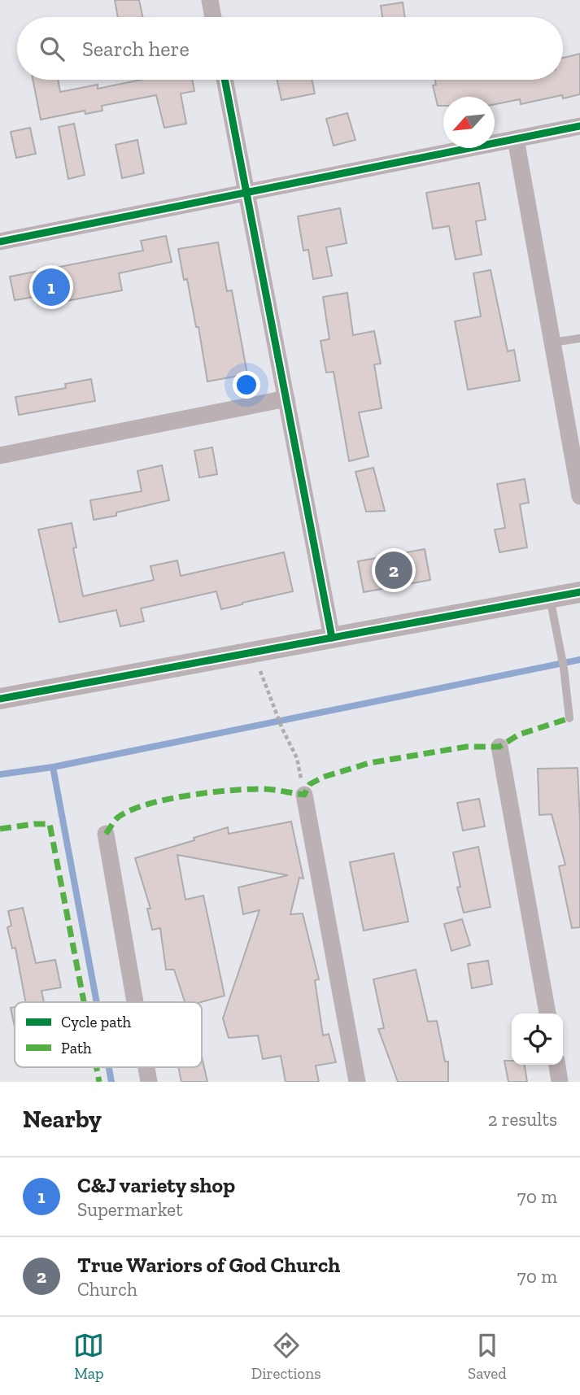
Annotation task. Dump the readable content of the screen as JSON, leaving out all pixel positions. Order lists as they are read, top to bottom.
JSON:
{
  "legend": ["Cycle path", "Path"],
  "north": "bottom left",
  "page": {
    "search": "Search here",
    "pins": ["1", "2"],
    "heading": ["Nearby", "2 results"],
    "list": [
      {
        "mark": "1",
        "name": "C&J variety shop",
        "note": "Supermarket",
        "value": "70 m"
      },
      {
        "mark": "2",
        "name": "True Wariors of God Church",
        "note": "Church",
        "value": "70 m"
      }
    ],
    "nav": ["Map", "Directions", "Saved"]
  }
}
